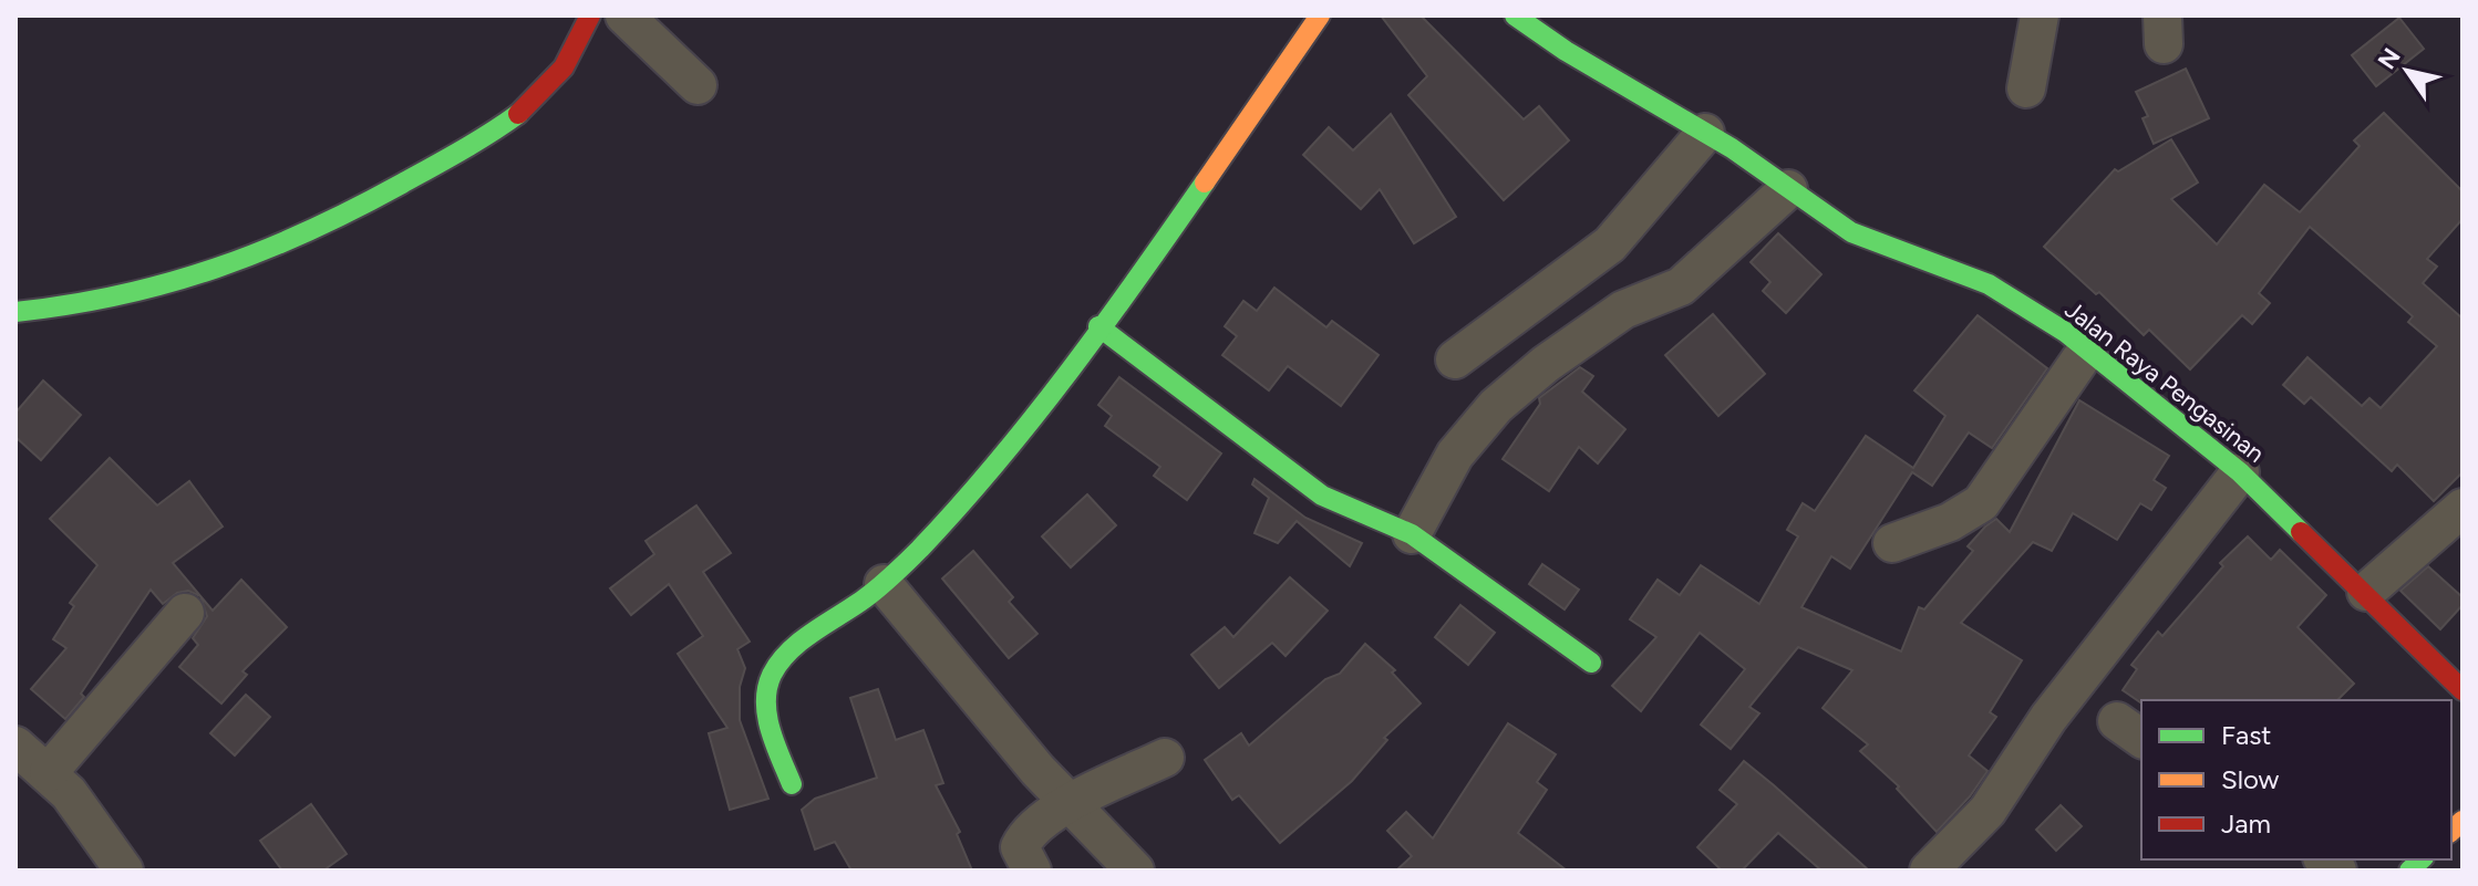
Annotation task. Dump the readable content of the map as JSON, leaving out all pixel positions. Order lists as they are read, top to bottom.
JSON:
{
  "streets": {
    "street": ["Jalan Raya Pengasinan"]
  },
  "legend": ["Fast", "Slow", "Jam"],
  "north": "top left"
}
